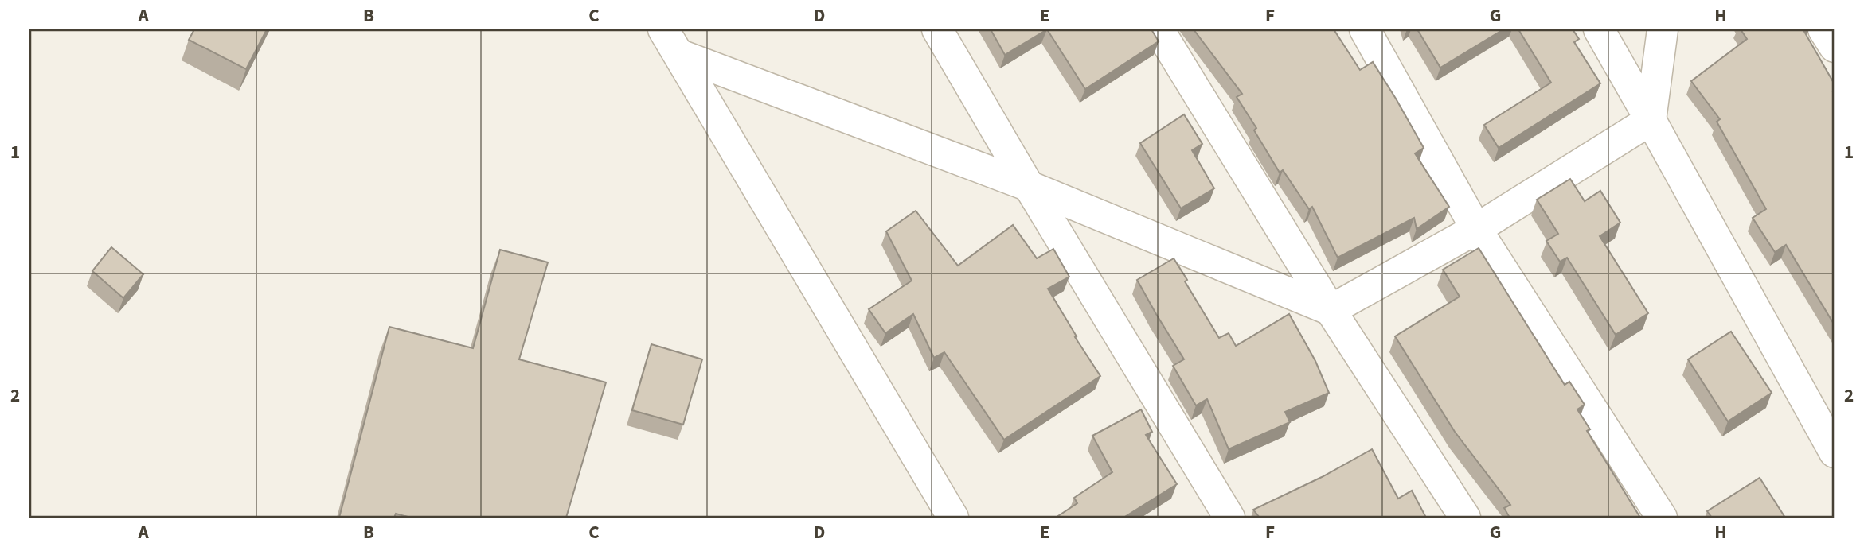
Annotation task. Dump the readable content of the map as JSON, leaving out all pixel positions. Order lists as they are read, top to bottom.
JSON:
{
  "grid": {
    "columns": [
      "A",
      "B",
      "C",
      "D",
      "E",
      "F",
      "G",
      "H"
    ],
    "rows": ["1", "2"]
  }
}
